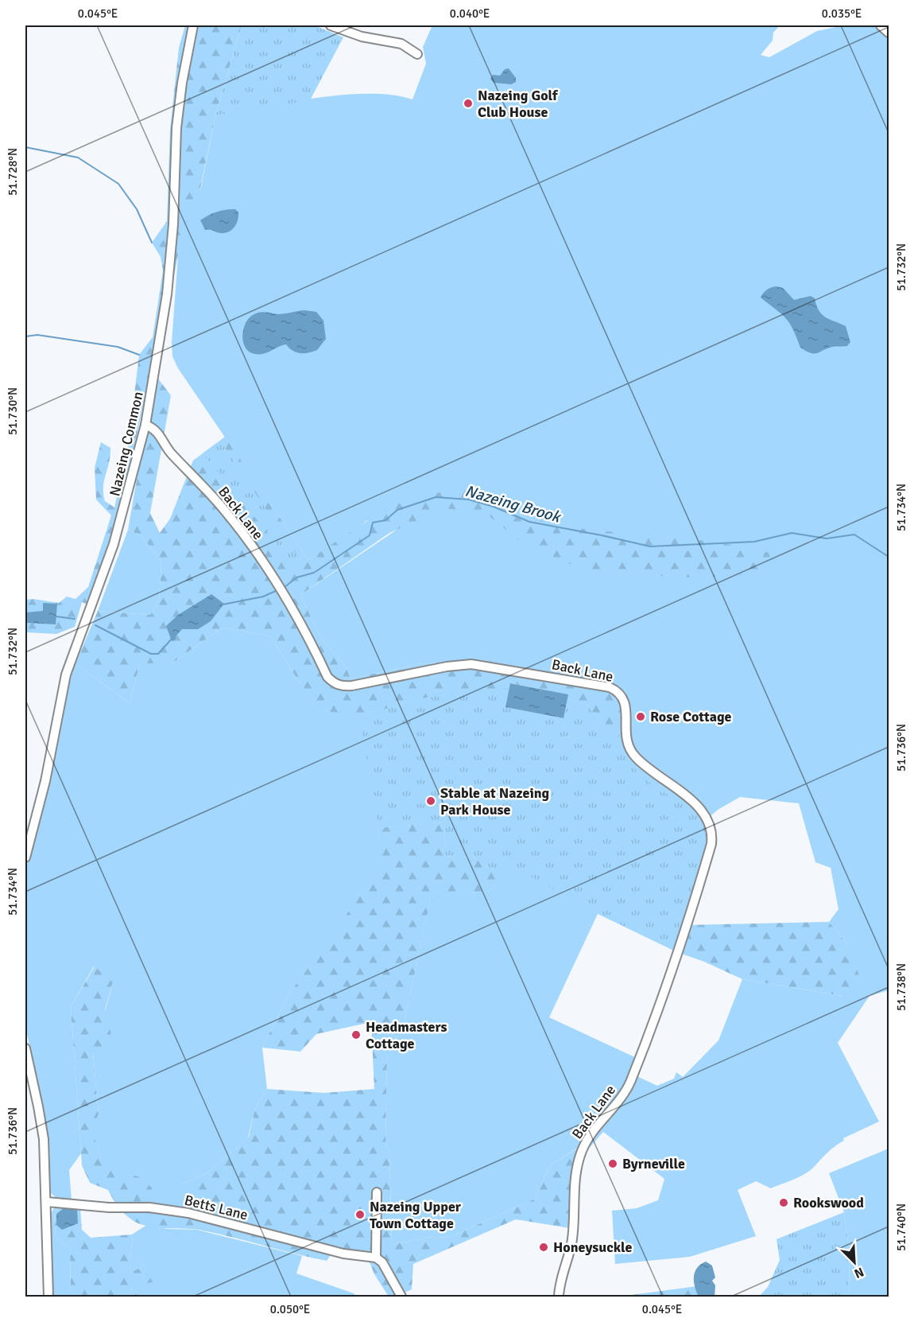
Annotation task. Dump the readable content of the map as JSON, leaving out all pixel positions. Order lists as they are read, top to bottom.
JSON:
{
  "streets": {
    "street": ["Nazeing Common", "Back Lane", "Betts Lane"]
  },
  "crossings": [
    ["Nazeing Common", "Back Lane"]
  ],
  "water": ["Nazeing Brook"],
  "places": [
    "Nazeing Golf Club House",
    "Rose Cottage",
    "Stable at Nazeing Park House",
    "Headmasters Cottage",
    "Byrneville",
    "Rookswood",
    "Nazeing Upper Town Cottage",
    "Honeysuckle"
  ],
  "north": "bottom right",
  "coordinates": [
    "0.045°E",
    "0.040°E",
    "0.035°E",
    "51.728°N",
    "51.732°N",
    "51.730°N",
    "51.734°N",
    "51.736°N",
    "51.738°N",
    "51.740°N",
    "0.050°E"
  ]
}
